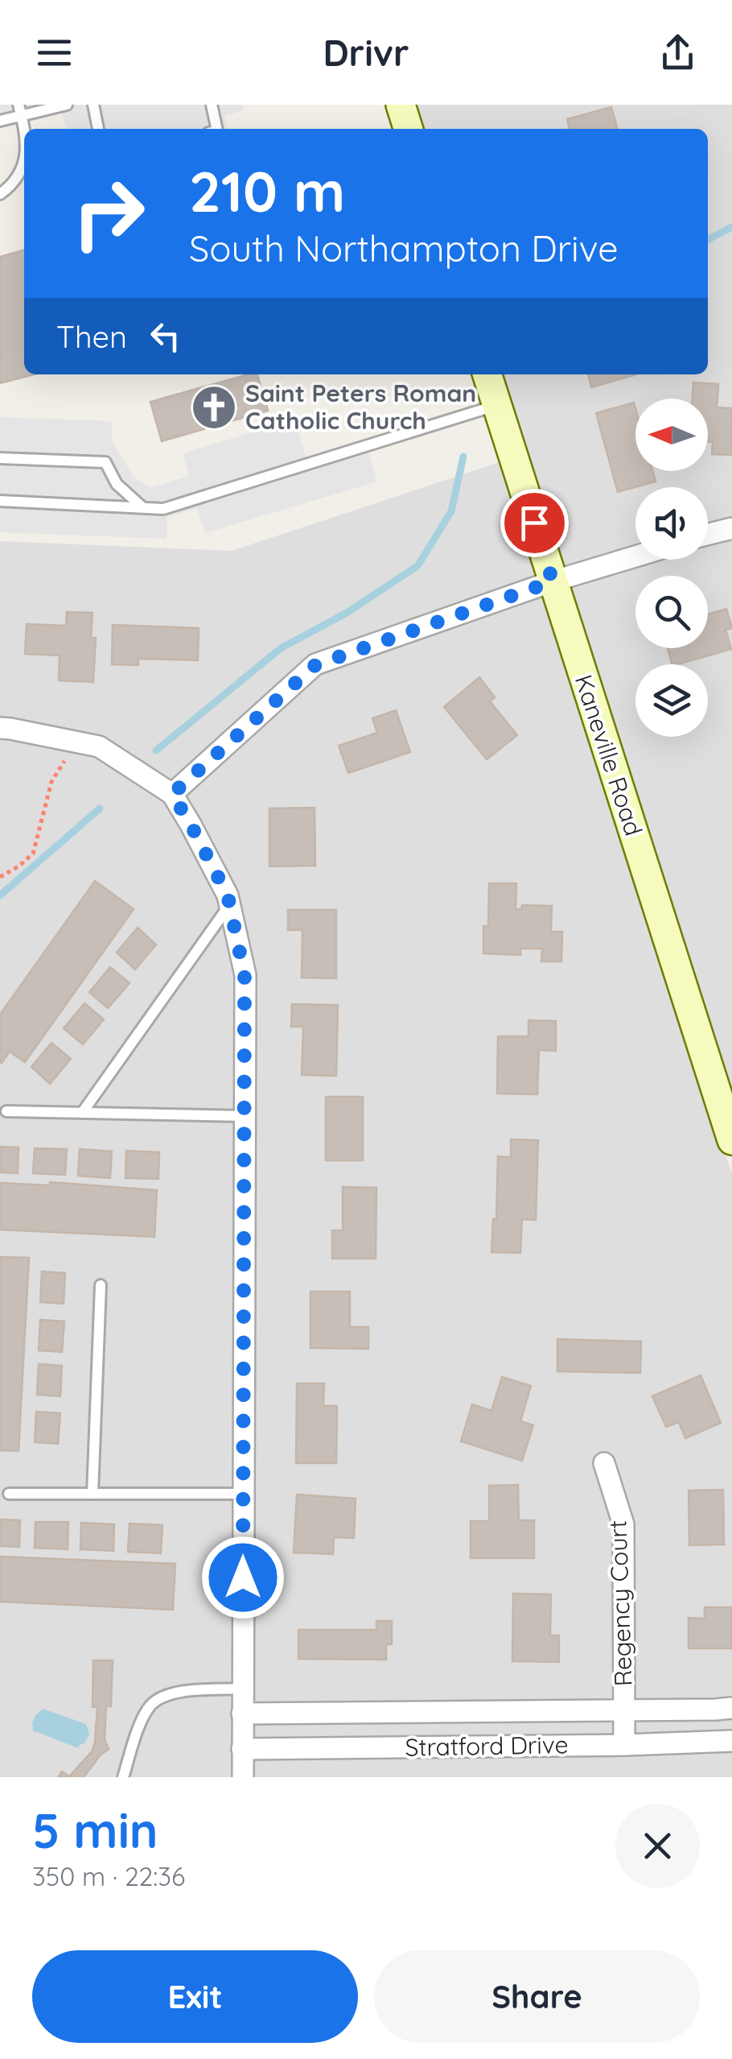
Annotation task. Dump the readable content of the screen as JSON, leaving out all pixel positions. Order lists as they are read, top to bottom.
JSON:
{
  "streets": {
    "main road": ["Kaneville Road"],
    "street": ["Regency Court", "Stratford Drive"]
  },
  "crossings": [
    ["Regency Court", "Stratford Drive"]
  ],
  "places": {
    "church": ["Saint Peters Roman Catholic Church"]
  },
  "north": "left",
  "page": {
    "header": "Drivr",
    "turn": ["210 m", "South Northampton Drive"],
    "then": "Then",
    "heading": ["5 min", "350 m · 22:36"],
    "buttons": ["Exit", "Share"]
  }
}
